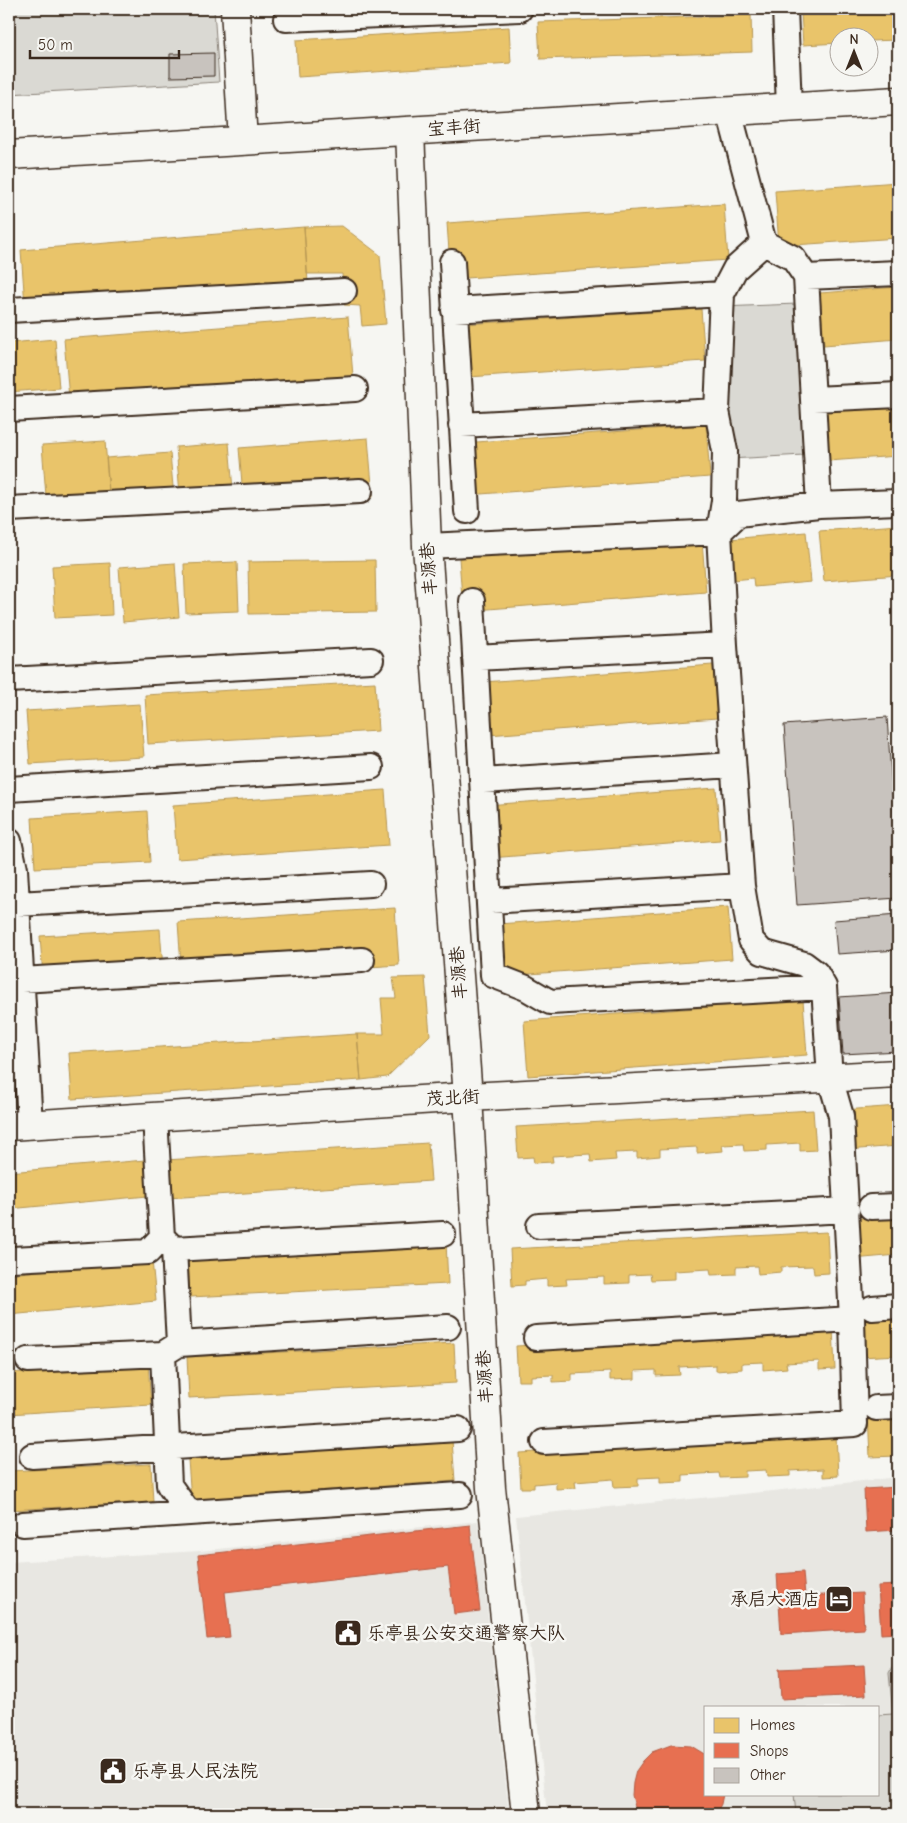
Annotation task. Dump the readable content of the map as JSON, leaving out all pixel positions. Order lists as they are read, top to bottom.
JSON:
{
  "streets": {
    "street": ["宝丰街", "丰源巷", "茂北街"]
  },
  "crossings": [
    ["宝丰街", "丰源巷"],
    ["丰源巷", "茂北街"]
  ],
  "places": {
    "hotel": ["承启大酒店"],
    "public building": ["乐亭县公安交通警察大队", "乐亭县人民法院"]
  },
  "legend": ["Homes", "Shops", "Other"],
  "scale_bar": "50 m",
  "north": "top"
}
